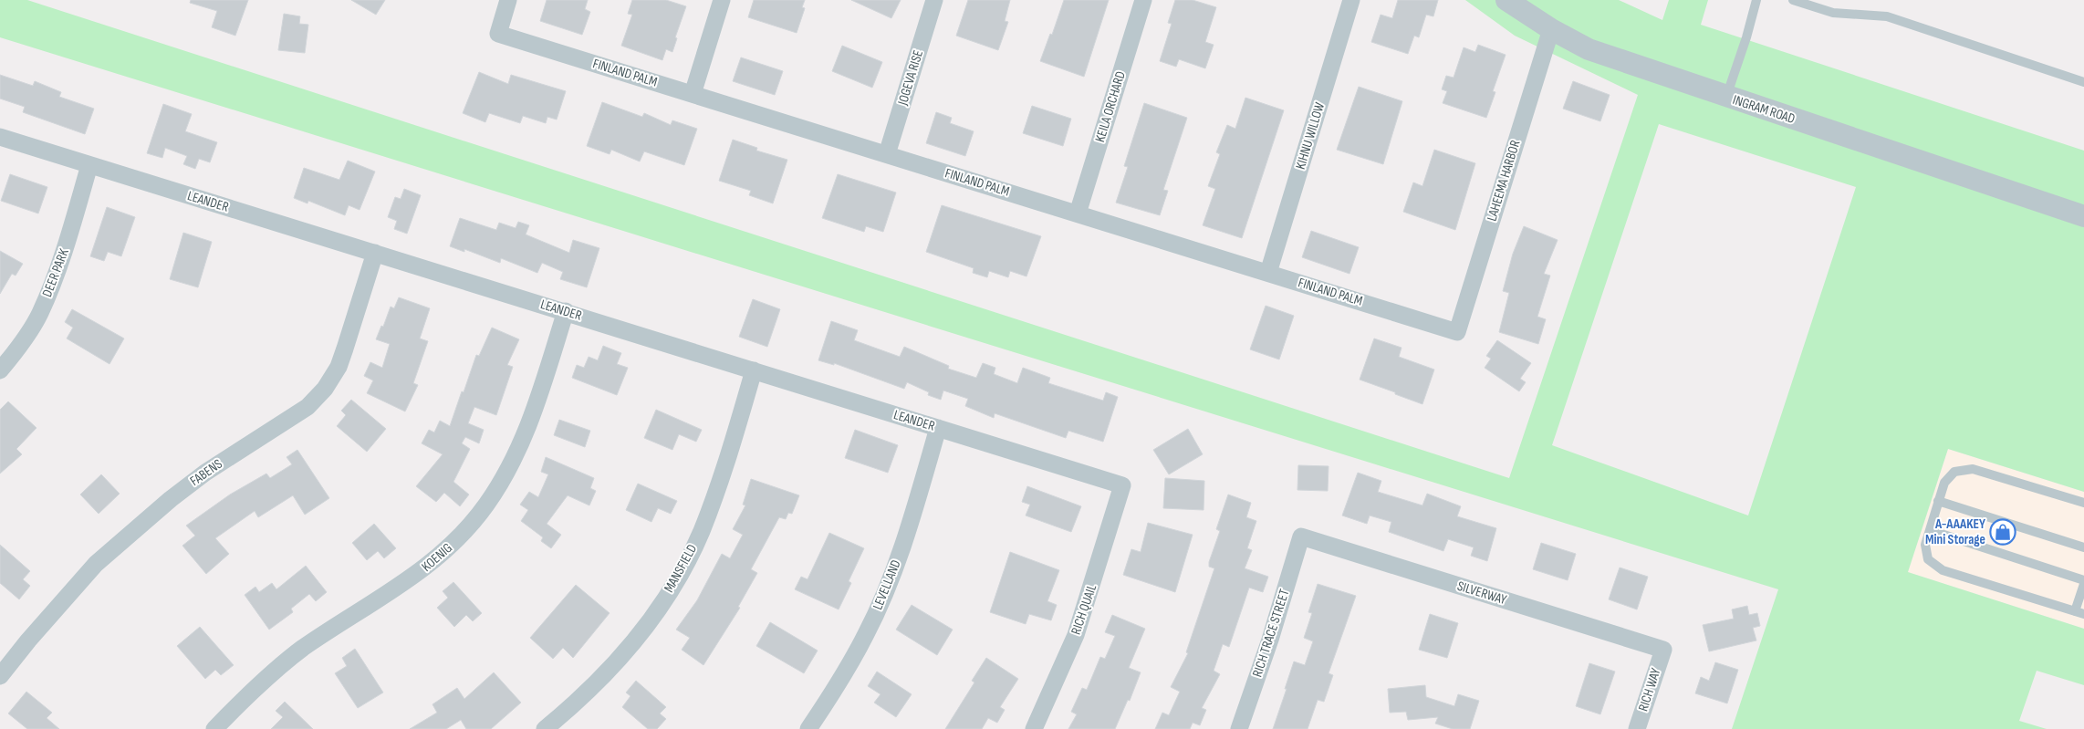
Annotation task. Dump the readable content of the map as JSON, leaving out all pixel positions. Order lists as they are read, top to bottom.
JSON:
{
  "streets": {
    "street": [
      "FINLAND PALM",
      "JOGEVA RISE",
      "KEILA ORCHARD",
      "INGRAM ROAD",
      "KIHNU WILLOW",
      "LAHEEMA HARBOR",
      "LEANDER",
      "DEER PARK",
      "FABENS",
      "KOENIG",
      "MANSFIELD",
      "LEVELLAND",
      "SILVERWAY",
      "RICH QUAIL",
      "RICH TRACE STREET",
      "RICH WAY"
    ]
  },
  "crossings": [
    ["FINLAND PALM", "JOGEVA RISE"],
    ["FINLAND PALM", "KEILA ORCHARD"],
    ["FINLAND PALM", "KIHNU WILLOW"],
    ["FINLAND PALM", "LAHEEMA HARBOR"],
    ["INGRAM ROAD", "LAHEEMA HARBOR"],
    ["LEANDER", "DEER PARK"],
    ["LEANDER", "FABENS"],
    ["LEANDER", "KOENIG"],
    ["LEANDER", "MANSFIELD"],
    ["LEANDER", "LEVELLAND"],
    ["LEANDER", "RICH QUAIL"],
    ["SILVERWAY", "RICH TRACE STREET"],
    ["SILVERWAY", "RICH WAY"]
  ],
  "places": {
    "shop": ["A-AAAKEY Mini Storage"]
  }
}
